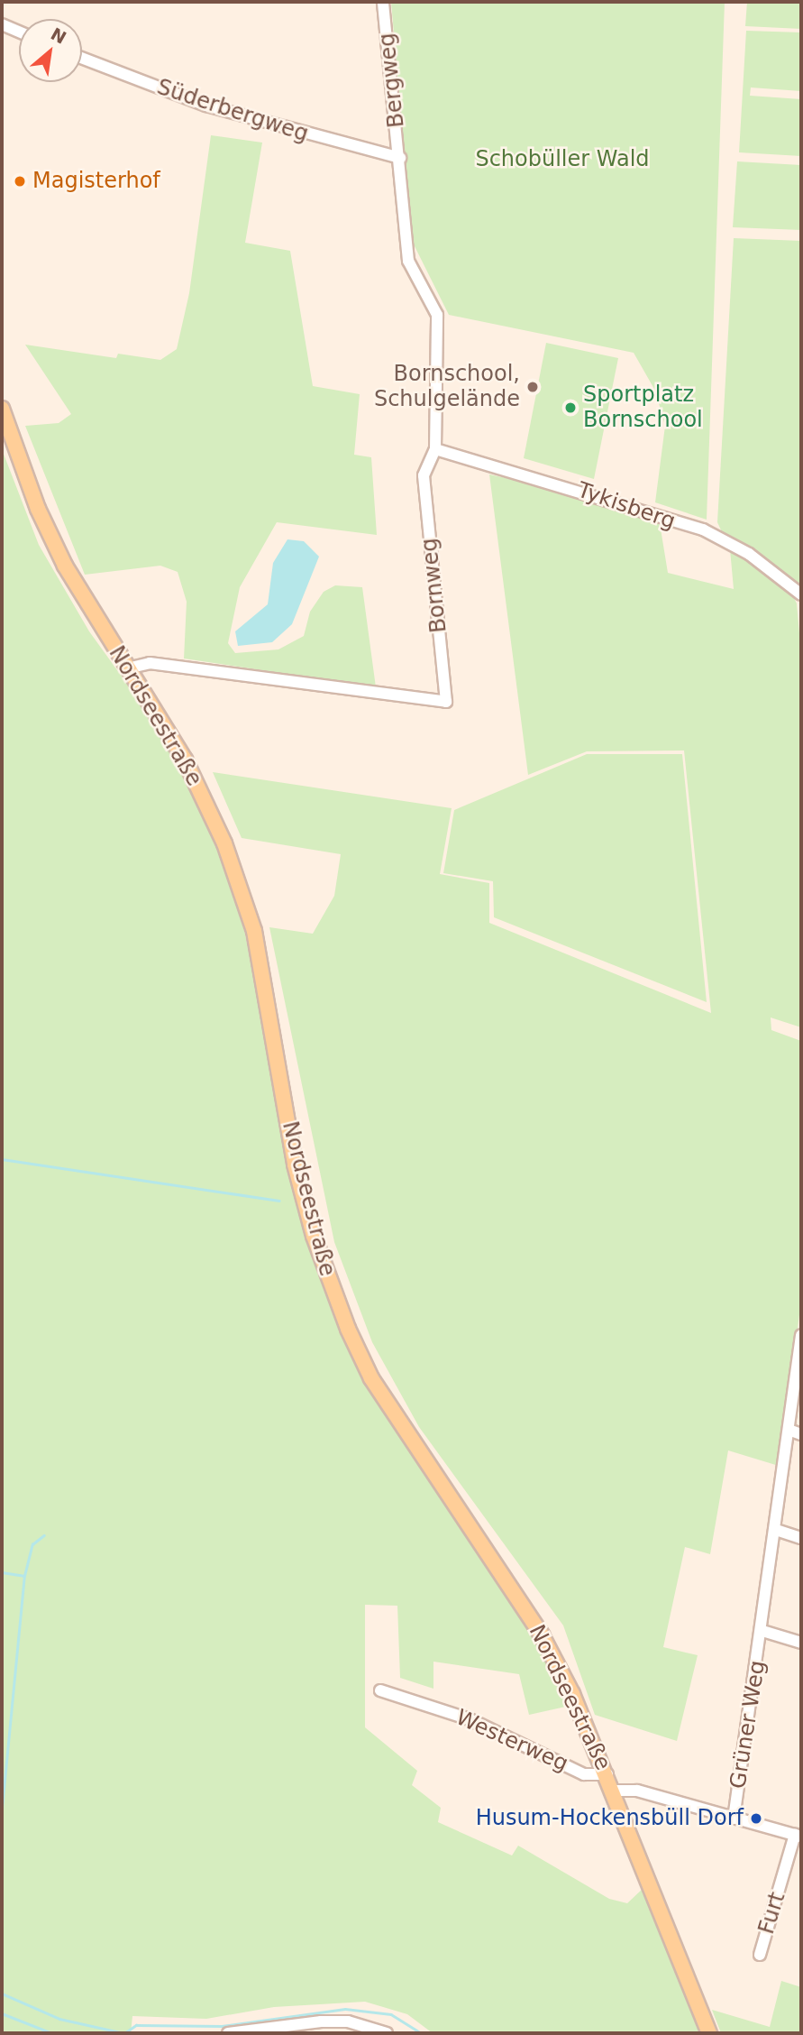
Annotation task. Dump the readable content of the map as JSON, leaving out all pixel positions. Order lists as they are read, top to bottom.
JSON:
{
  "streets": {
    "main road": ["Nordseestraße"],
    "street": [
      "Bergweg",
      "Süderbergweg",
      "Tykisberg",
      "Bornweg",
      "Grüner Weg",
      "Westerweg",
      "Furt"
    ]
  },
  "crossings": [
    ["Bergweg", "Süderbergweg"],
    ["Bergweg", "Bornweg"],
    ["Süderbergweg", "Bornweg"],
    ["Tykisberg", "Bornweg"],
    ["Bornweg", "Nordseestraße"],
    ["Nordseestraße", "Westerweg"]
  ],
  "parks": ["Schobüller Wald"],
  "places": [
    "Magisterhof",
    "Bornschool, Schulgelände",
    "Sportplatz Bornschool",
    "Husum-Hockensbüll Dorf"
  ],
  "north": "top right"
}
